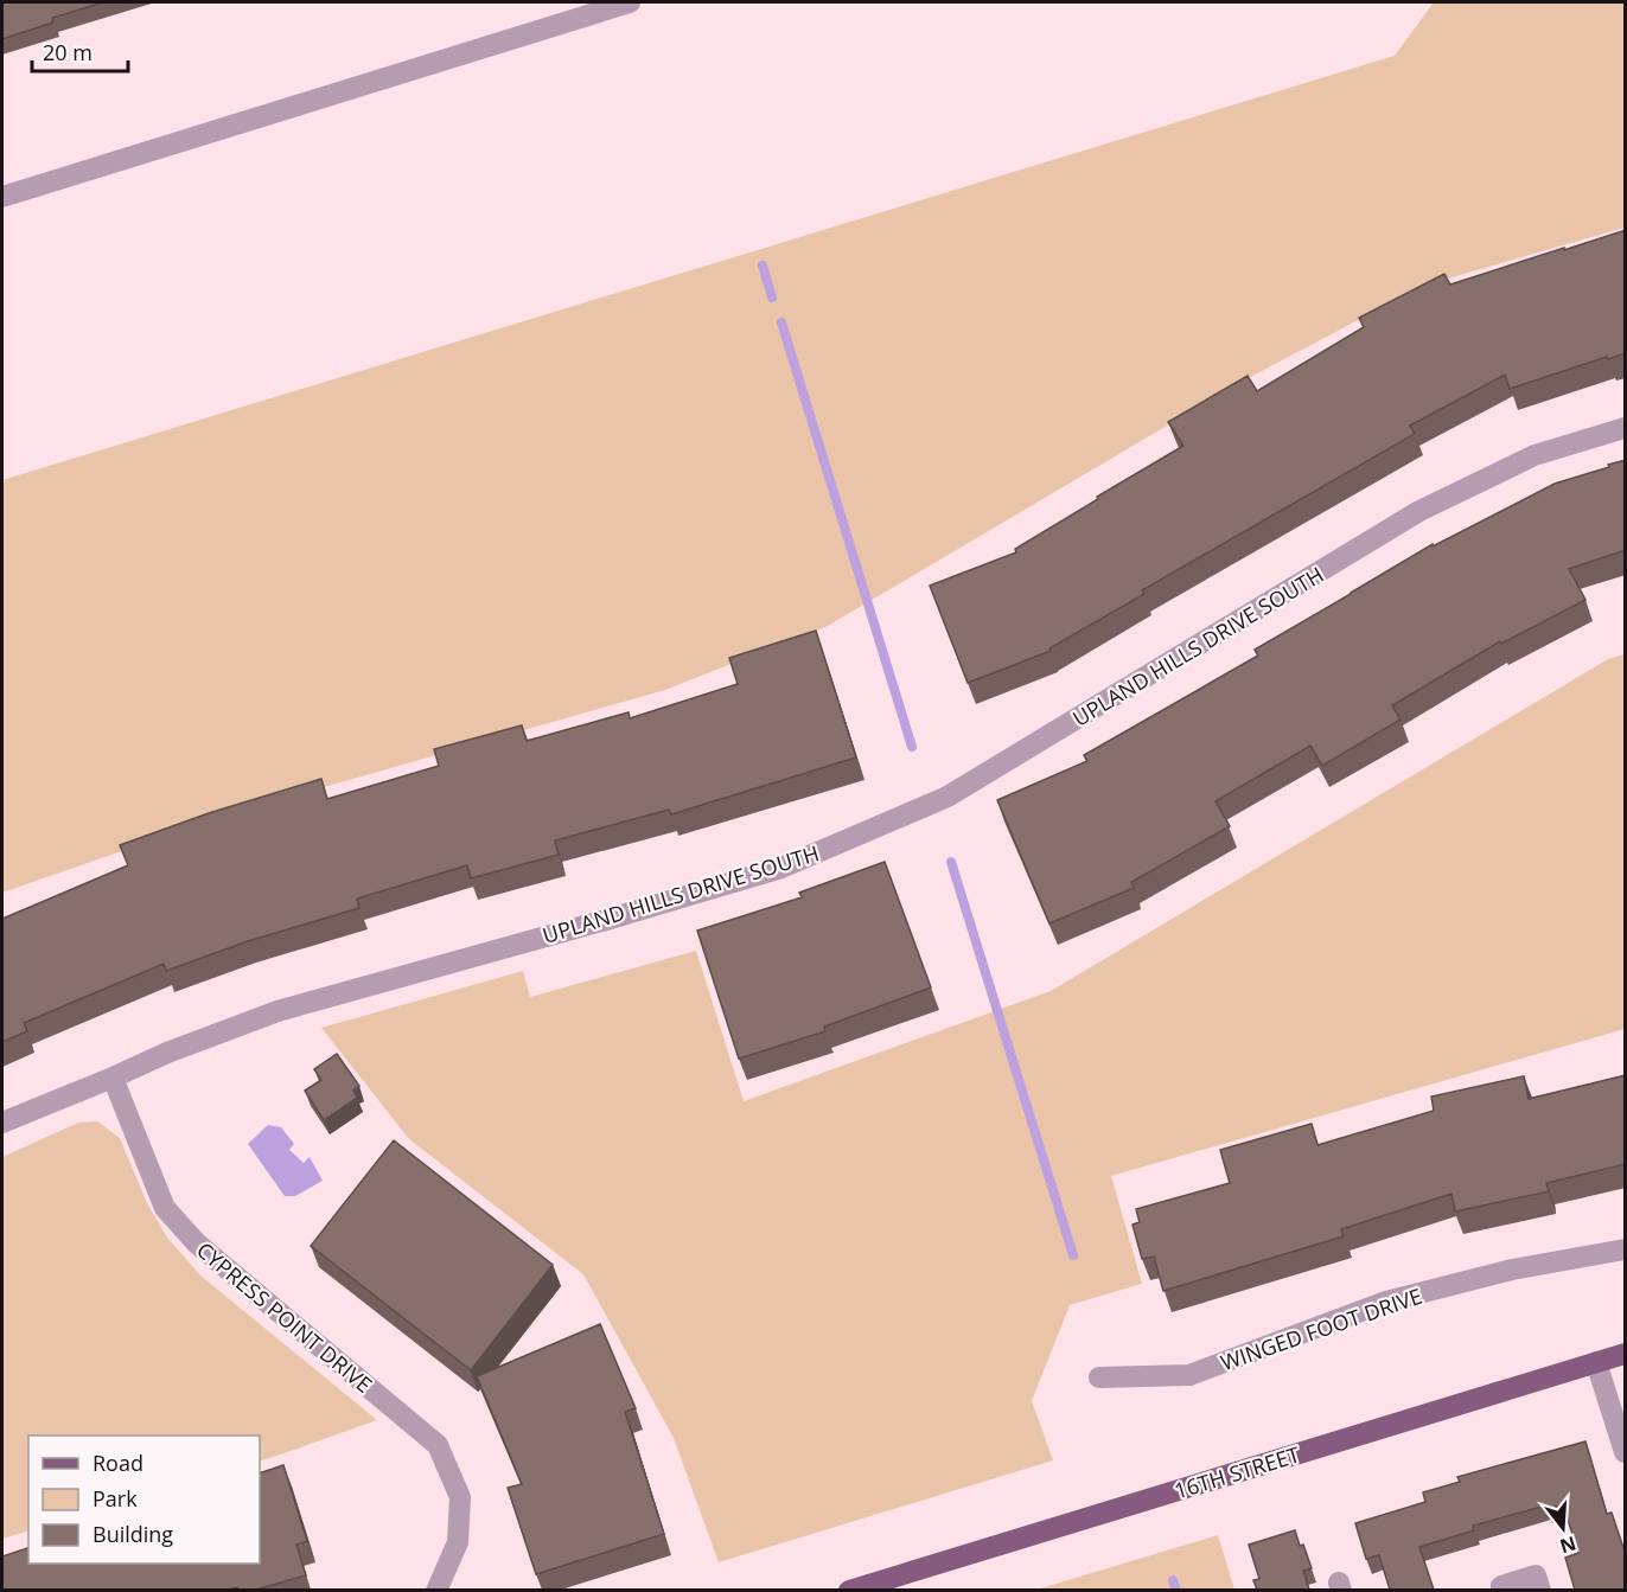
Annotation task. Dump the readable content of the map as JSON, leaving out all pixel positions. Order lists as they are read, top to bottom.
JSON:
{
  "streets": {
    "main road": ["16TH STREET"],
    "street": ["UPLAND HILLS DRIVE SOUTH", "CYPRESS POINT DRIVE", "WINGED FOOT DRIVE"]
  },
  "crossings": [
    ["UPLAND HILLS DRIVE SOUTH", "CYPRESS POINT DRIVE"]
  ],
  "legend": ["Road", "Park", "Building"],
  "scale_bar": "20 m",
  "north": "bottom"
}
